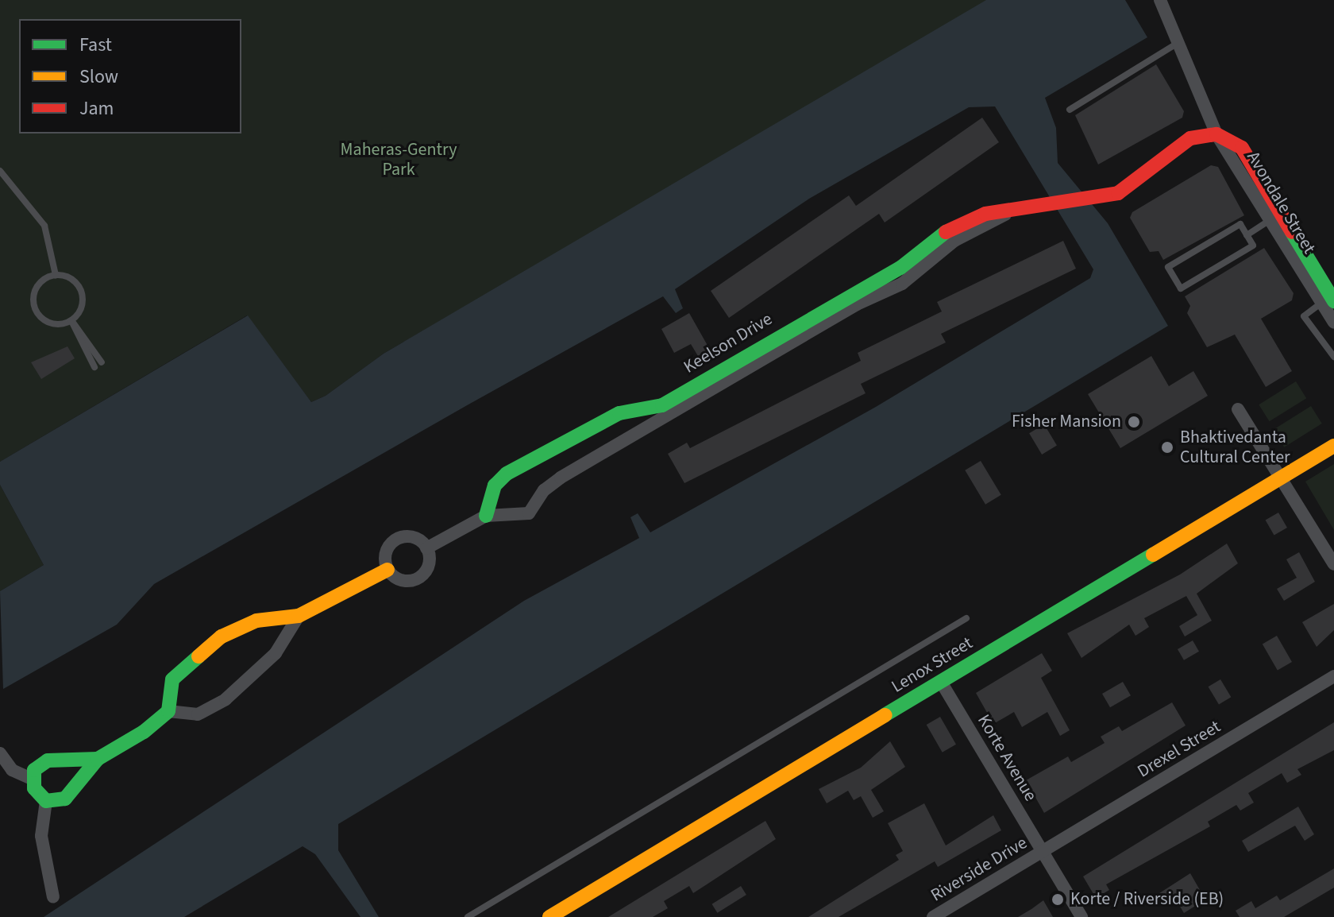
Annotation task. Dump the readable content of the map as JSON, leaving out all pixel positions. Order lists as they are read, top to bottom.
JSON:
{
  "streets": {
    "street": [
      "Avondale Street",
      "Keelson Drive",
      "Lenox Street",
      "Drexel Street",
      "Korte Avenue",
      "Riverside Drive"
    ]
  },
  "crossings": [
    ["Avondale Street", "Keelson Drive"],
    ["Lenox Street", "Korte Avenue"],
    ["Drexel Street", "Korte Avenue"],
    ["Drexel Street", "Riverside Drive"],
    ["Korte Avenue", "Riverside Drive"]
  ],
  "parks": ["Maheras-Gentry Park"],
  "places": ["Fisher Mansion", "Bhaktivedanta Cultural Center", "Korte / Riverside (EB)"],
  "legend": ["Fast", "Slow", "Jam"]
}
